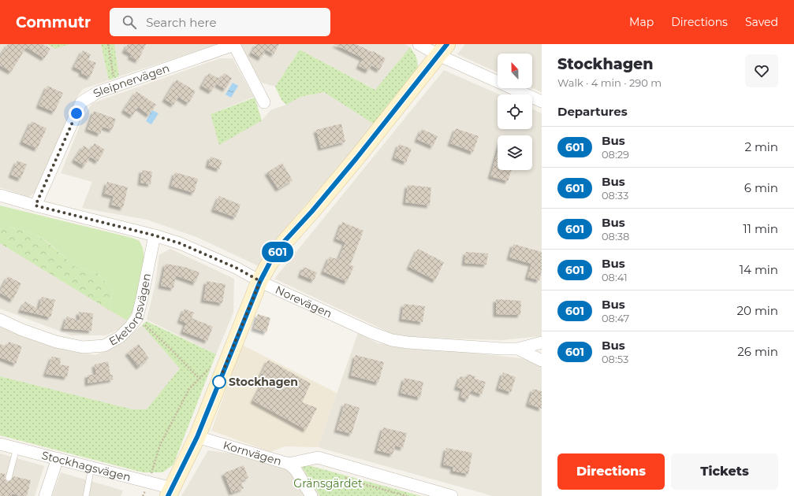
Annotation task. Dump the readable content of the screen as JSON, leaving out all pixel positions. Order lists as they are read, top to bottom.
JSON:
{
  "streets": {
    "street": [
      "Sleipnervägen",
      "Norevägen",
      "Eketorpsvägen",
      "Kornvägen",
      "Stockhagsvägen"
    ]
  },
  "crossings": [
    ["Sleipnervägen", "Norevägen"],
    ["Norevägen", "Eketorpsvägen"]
  ],
  "parks": ["Gränsgärdet"],
  "places": ["Stockhagen"],
  "lines": ["bus line 601"],
  "north": "top",
  "page": {
    "header": "Commutr",
    "search": "Search here",
    "nav": ["Map", "Directions", "Saved"],
    "on_map": "601",
    "heading": [
      ["Stockhagen", "Walk · 4 min · 290 m"],
      "Departures"
    ],
    "list": [
      {
        "mark": "601",
        "name": "Bus",
        "note": "08:29",
        "value": "2 min"
      },
      {
        "mark": "601",
        "name": "Bus",
        "note": "08:33",
        "value": "6 min"
      },
      {
        "mark": "601",
        "name": "Bus",
        "note": "08:38",
        "value": "11 min"
      },
      {
        "mark": "601",
        "name": "Bus",
        "note": "08:41",
        "value": "14 min"
      },
      {
        "mark": "601",
        "name": "Bus",
        "note": "08:47",
        "value": "20 min"
      },
      {
        "mark": "601",
        "name": "Bus",
        "note": "08:53",
        "value": "26 min"
      }
    ],
    "buttons": ["Directions", "Tickets"]
  }
}
